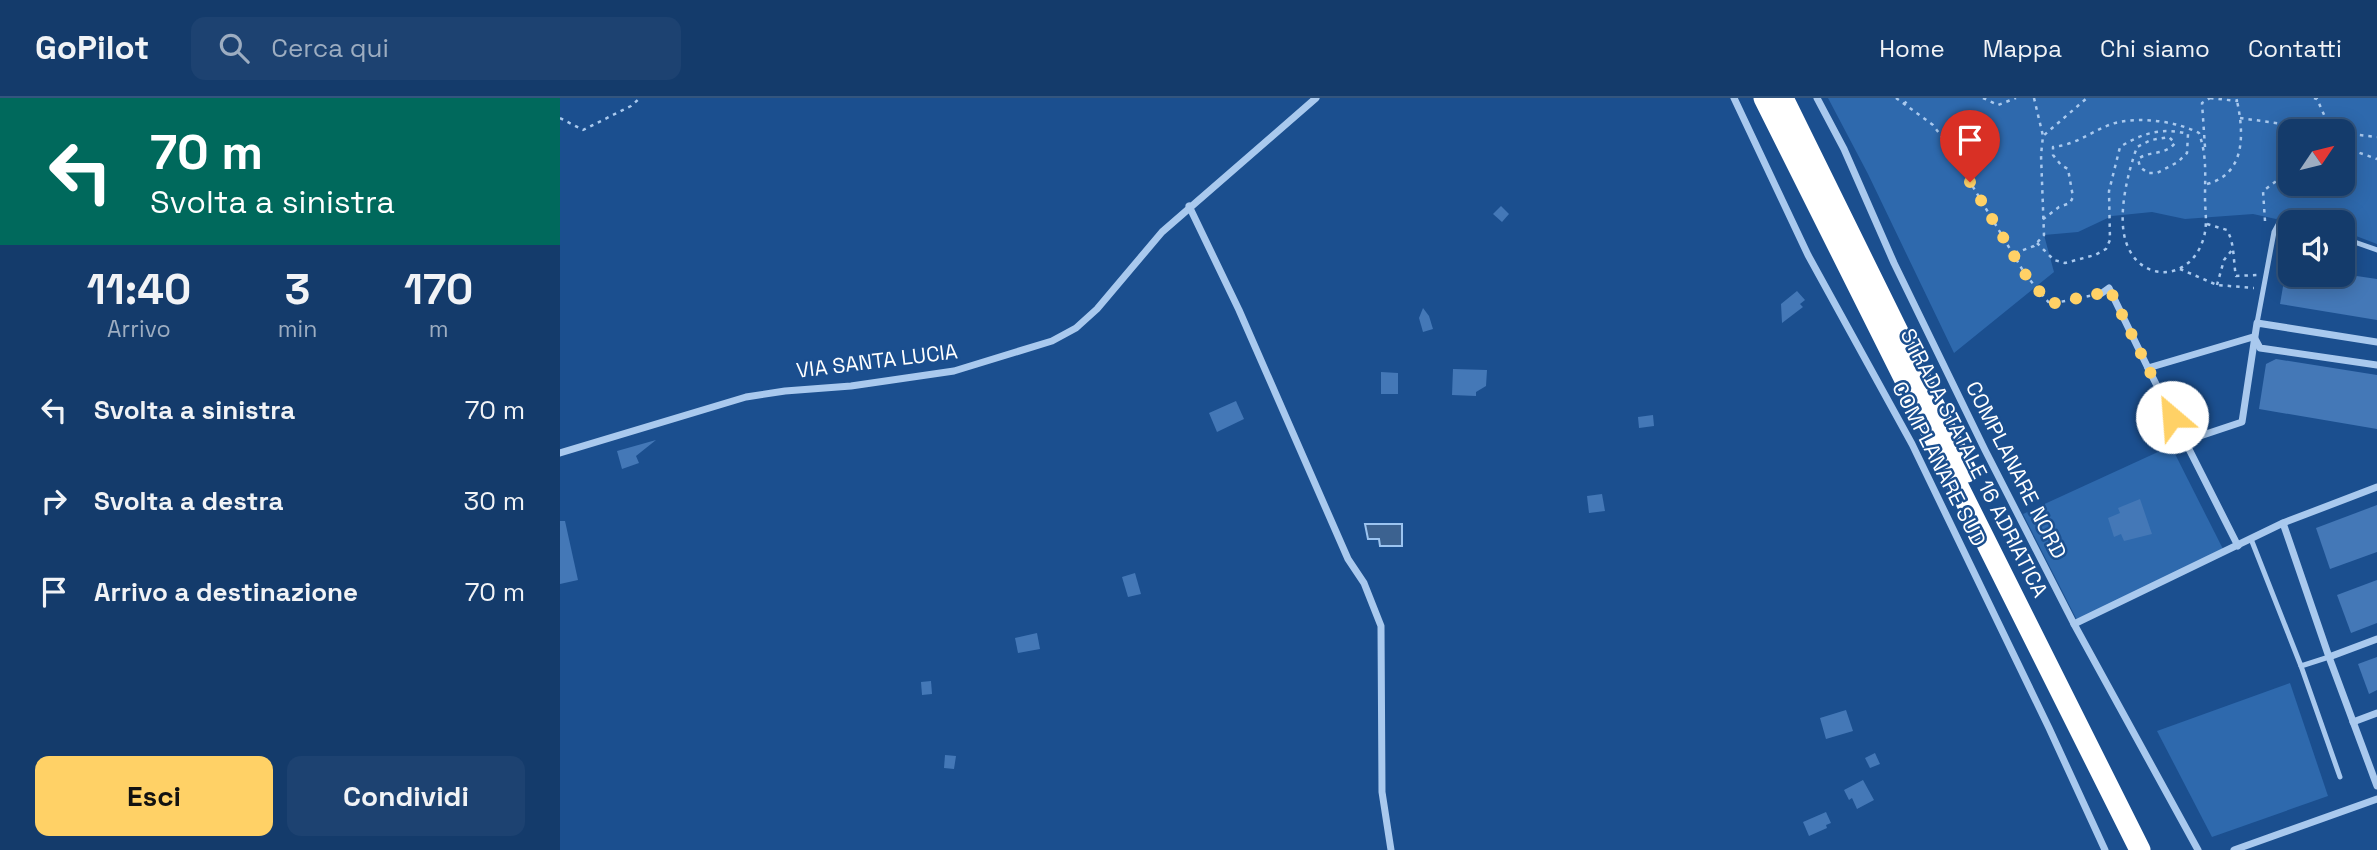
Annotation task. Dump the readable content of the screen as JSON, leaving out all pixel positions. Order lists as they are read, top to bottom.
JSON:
{
  "streets": {
    "highway": ["STRADA STATALE 16 ADRIATICA"],
    "street": ["VIA SANTA LUCIA", "COMPLANARE SUD", "COMPLANARE NORD"]
  },
  "north": "top right",
  "page": {
    "header": "GoPilot",
    "search": "Cerca qui",
    "nav": [
      "Home",
      "Mappa",
      "Chi siamo",
      "Contatti"
    ],
    "turn": ["70 m", "Svolta a sinistra"],
    "eta": [
      "11:40",
      "Arrivo",
      "3",
      "min",
      "170",
      "m"
    ],
    "list": [
      {
        "name": "Svolta a sinistra",
        "value": "70 m"
      },
      {
        "name": "Svolta a destra",
        "value": "30 m"
      },
      {
        "name": "Arrivo a destinazione",
        "value": "70 m"
      }
    ],
    "buttons": ["Esci", "Condividi"]
  }
}
